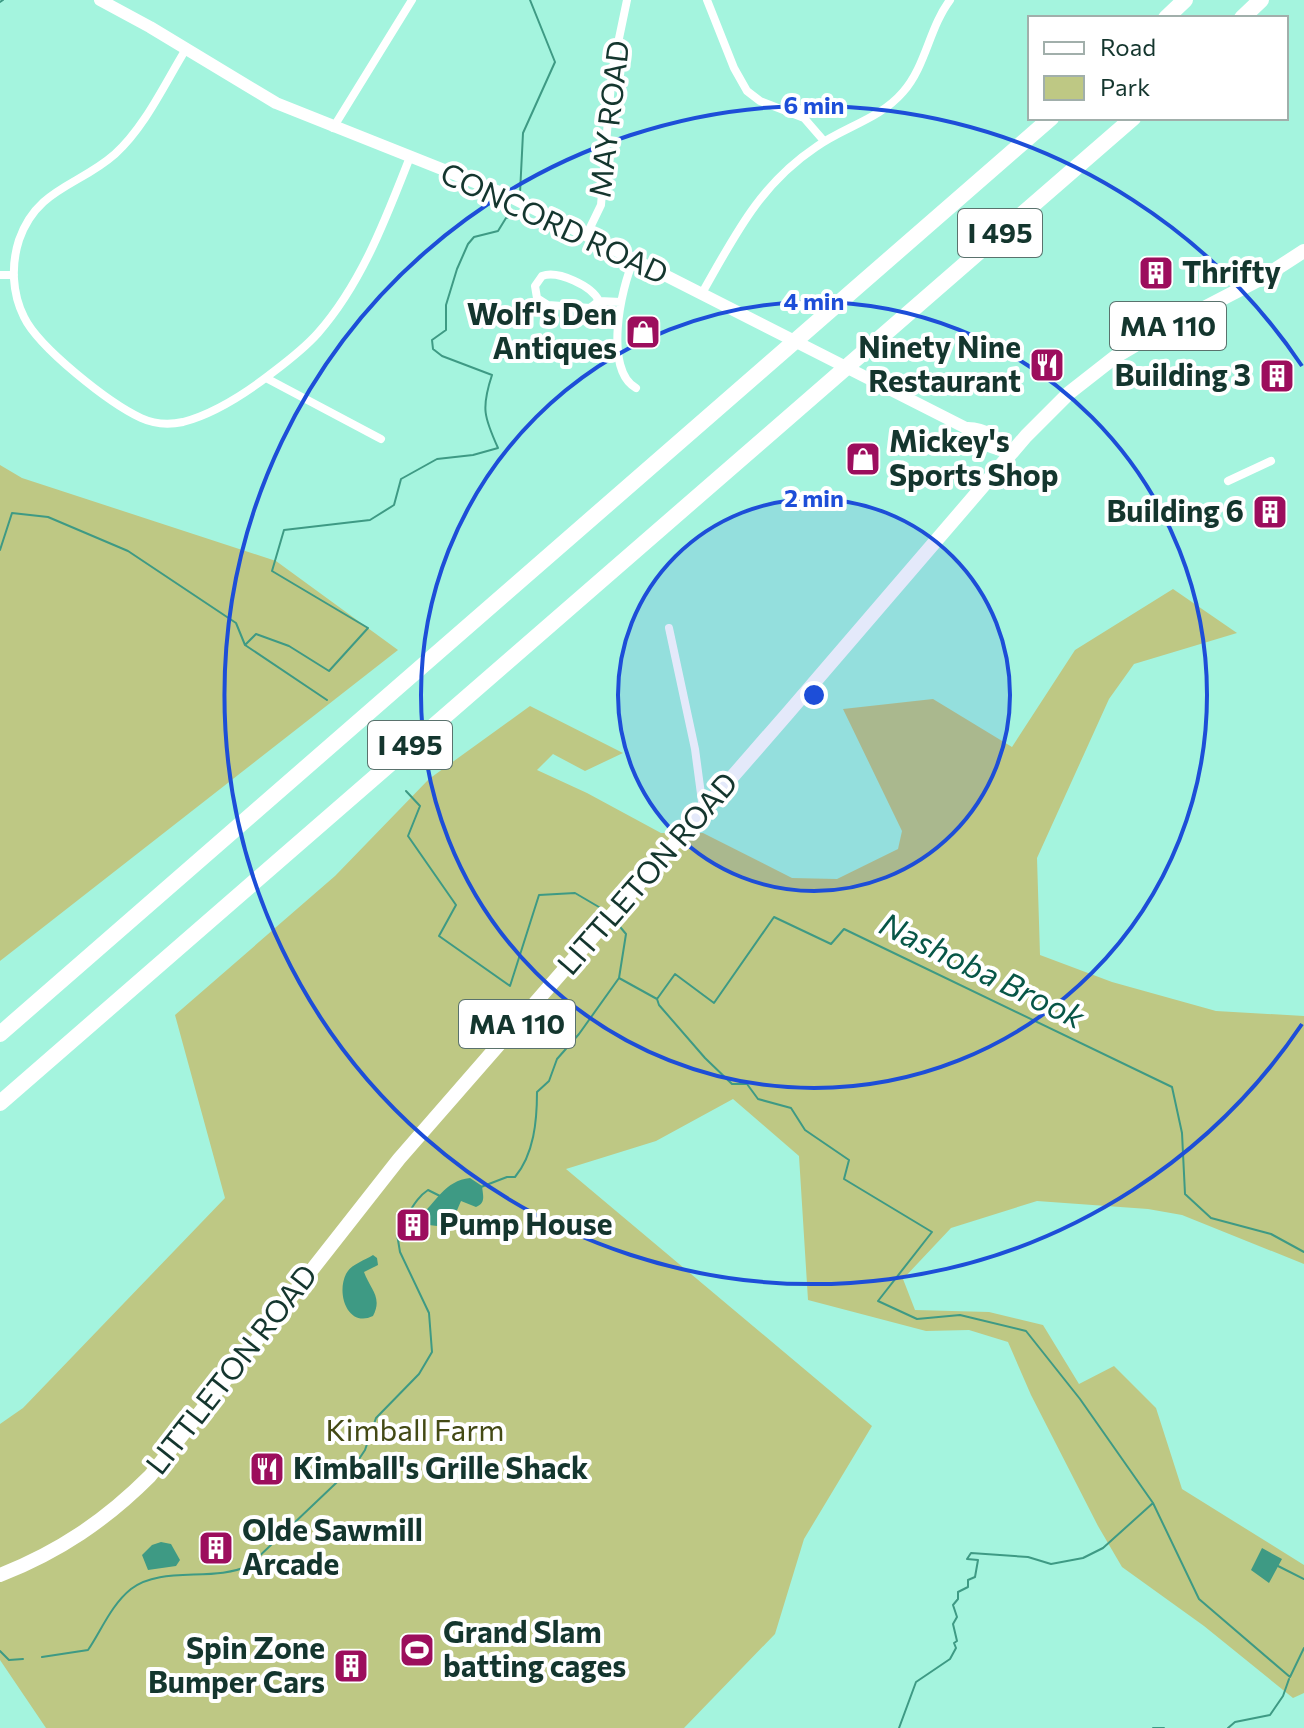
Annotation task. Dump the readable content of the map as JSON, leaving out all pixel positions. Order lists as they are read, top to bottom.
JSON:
{
  "streets": {
    "highway": ["I 495"],
    "main road": ["CONCORD ROAD", "MA 110", "LITTLETON ROAD"],
    "street": ["MAY ROAD"]
  },
  "crossings": [
    ["MAY ROAD", "CONCORD ROAD"],
    ["CONCORD ROAD", "LITTLETON ROAD"]
  ],
  "water": ["Nashoba Brook"],
  "parks": ["Kimball Farm"],
  "places": {
    "building": [
      "Thrifty",
      "Building 3",
      "Building 6",
      "Pump House",
      "Olde Sawmill Arcade",
      "Spin Zone Bumper Cars"
    ],
    "shop": ["Wolf's Den Antiques", "Mickey's Sports Shop"],
    "restaurant": ["Ninety Nine Restaurant", "Kimball's Grille Shack"],
    "sports": ["Grand Slam batting cages"]
  },
  "legend": ["Road", "Park"],
  "rings": ["6 min", "4 min", "2 min"]
}
